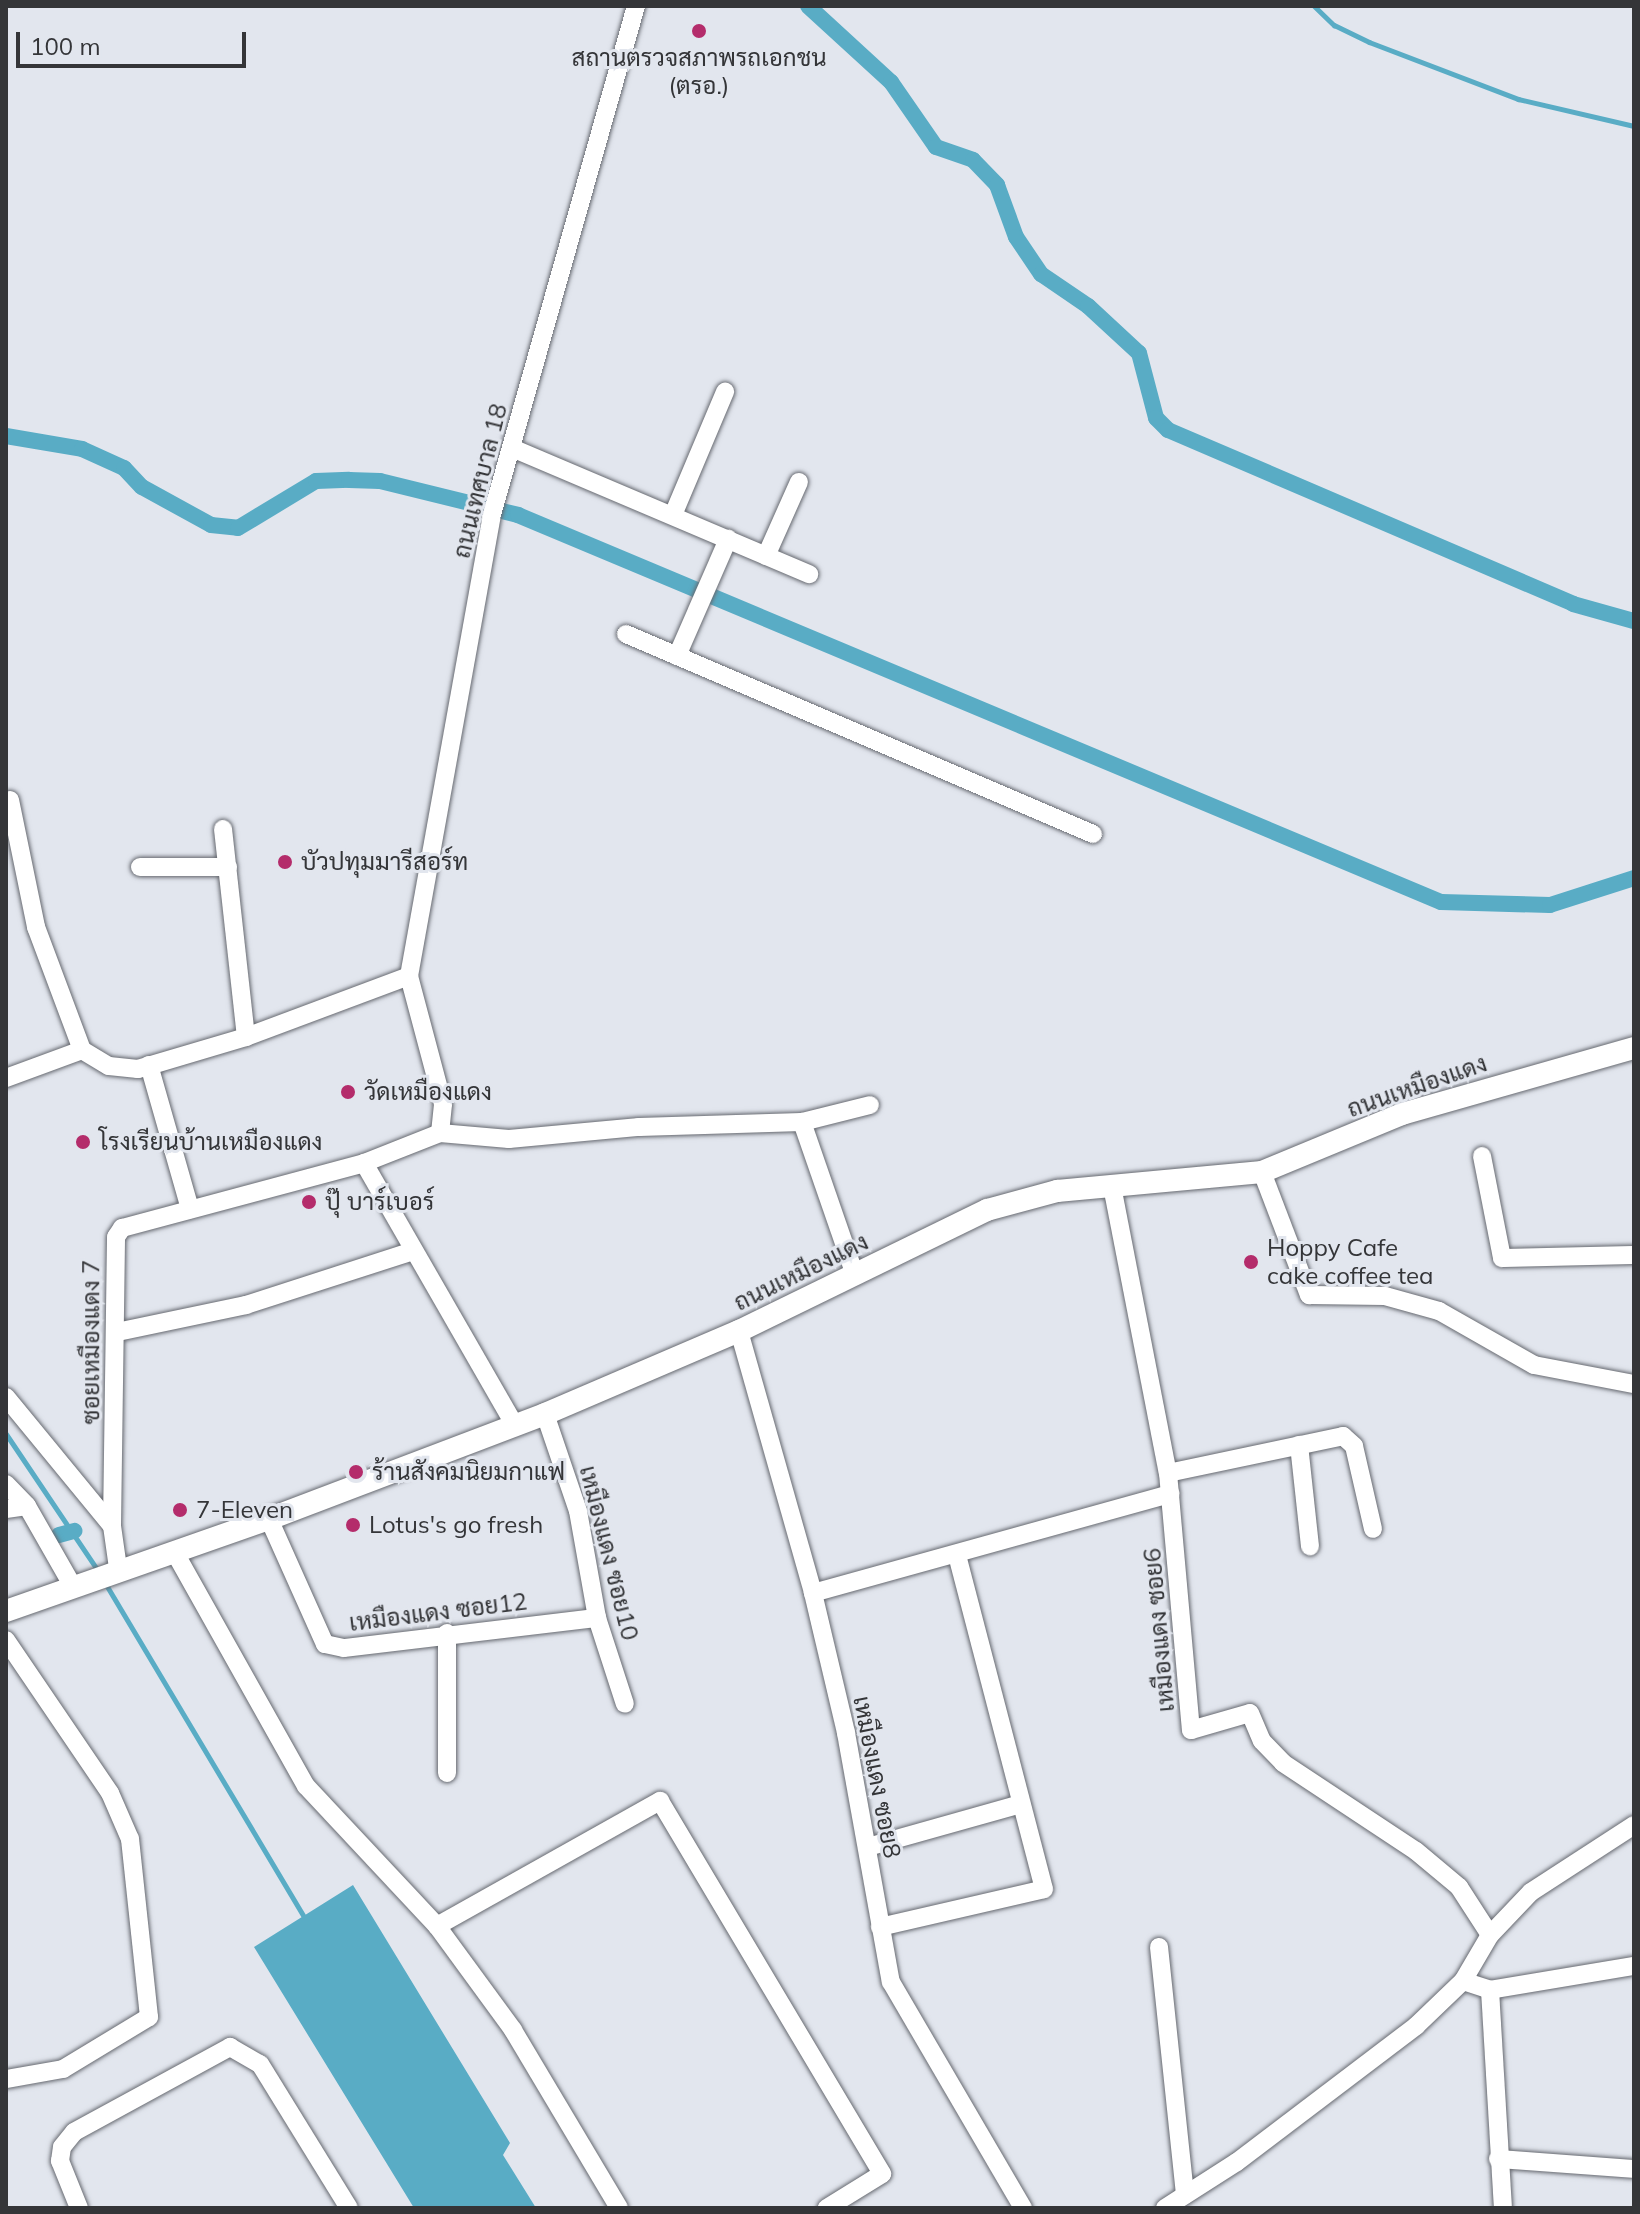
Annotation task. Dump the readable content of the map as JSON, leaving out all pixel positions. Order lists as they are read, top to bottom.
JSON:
{
  "streets": {
    "street": [
      "ถนนเทศบาล 18",
      "ถนนเหมืองแดง",
      "ซอยเหมืองแดง 7",
      "เหมืองแดง ซอย10",
      "เหมืองแดง ซอย12",
      "เหมืองแดง ซอย6",
      "เหมืองแดง ซอย8"
    ]
  },
  "crossings": [
    ["ถนนเหมืองแดง", "ซอยเหมืองแดง 7"],
    ["ถนนเหมืองแดง", "เหมืองแดง ซอย10"],
    ["ถนนเหมืองแดง", "เหมืองแดง ซอย12"],
    ["ถนนเหมืองแดง", "เหมืองแดง ซอย6"],
    ["ถนนเหมืองแดง", "เหมืองแดง ซอย8"],
    ["เหมืองแดง ซอย10", "เหมืองแดง ซอย12"]
  ],
  "places": [
    "สถานตรวจสภาพรถเอกชน (ตรอ.)",
    "บัวปทุมมารีสอร์ท",
    "วัดเหมืองแดง",
    "โรงเรียนบ้านเหมืองแดง",
    "ปุ๊ บาร์เบอร์",
    "Hoppy Cafe cake coffee tea",
    "ร้านสังคมนิยมกาแฟ",
    "7-Eleven",
    "Lotus's go fresh"
  ],
  "scale_bar": "100 m"
}
